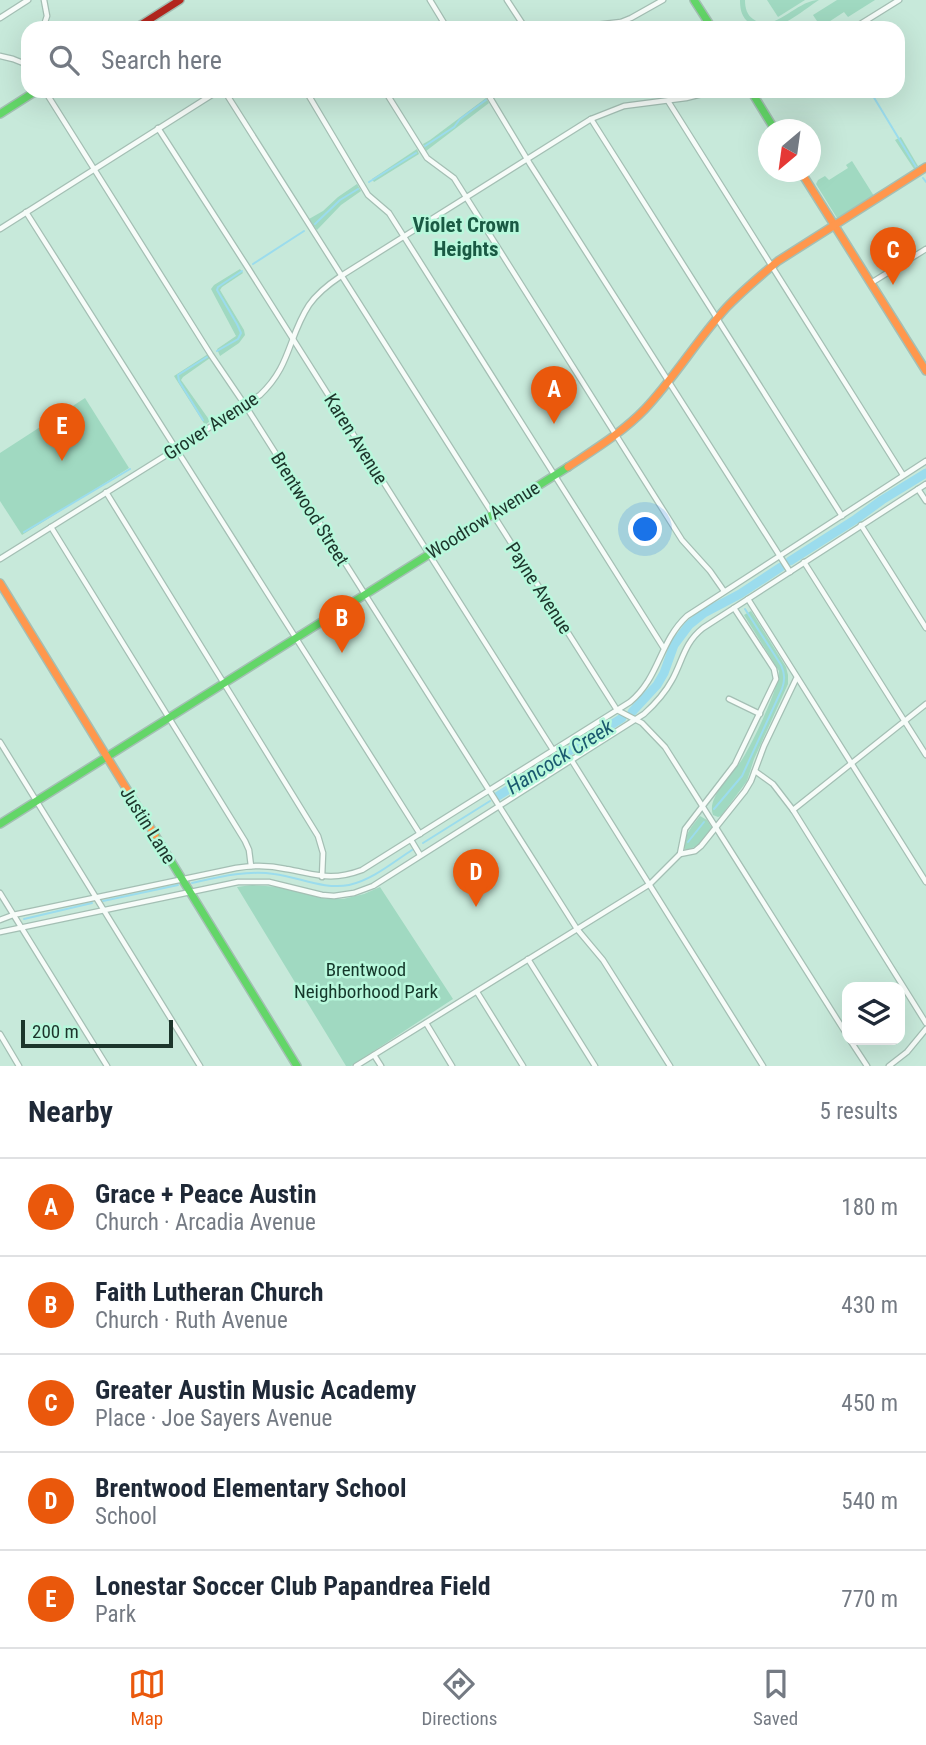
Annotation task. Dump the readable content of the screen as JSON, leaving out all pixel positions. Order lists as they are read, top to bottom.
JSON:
{
  "streets": {
    "street": [
      "Grover Avenue",
      "Karen Avenue",
      "Brentwood Street",
      "Woodrow Avenue",
      "Payne Avenue",
      "Justin Lane"
    ]
  },
  "crossings": [
    ["Grover Avenue", "Karen Avenue"],
    ["Grover Avenue", "Brentwood Street"],
    ["Grover Avenue", "Payne Avenue"],
    ["Karen Avenue", "Woodrow Avenue"],
    ["Brentwood Street", "Woodrow Avenue"],
    ["Woodrow Avenue", "Payne Avenue"],
    ["Woodrow Avenue", "Justin Lane"]
  ],
  "districts": ["Violet Crown Heights"],
  "water": ["Hancock Creek"],
  "parks": ["Brentwood Neighborhood Park"],
  "scale_bar": "200 m",
  "north": "bottom left",
  "page": {
    "search": "Search here",
    "pins": [
      "C",
      "A",
      "E",
      "B",
      "D"
    ],
    "scale": "200 m",
    "heading": ["Nearby", "5 results"],
    "list": [
      {
        "mark": "A",
        "name": "Grace + Peace Austin",
        "note": "Church · Arcadia Avenue",
        "value": "180 m"
      },
      {
        "mark": "B",
        "name": "Faith Lutheran Church",
        "note": "Church · Ruth Avenue",
        "value": "430 m"
      },
      {
        "mark": "C",
        "name": "Greater Austin Music Academy",
        "note": "Place · Joe Sayers Avenue",
        "value": "450 m"
      },
      {
        "mark": "D",
        "name": "Brentwood Elementary School",
        "note": "School",
        "value": "540 m"
      },
      {
        "mark": "E",
        "name": "Lonestar Soccer Club Papandrea Field",
        "note": "Park",
        "value": "770 m"
      }
    ],
    "nav": ["Map", "Directions", "Saved"]
  }
}
